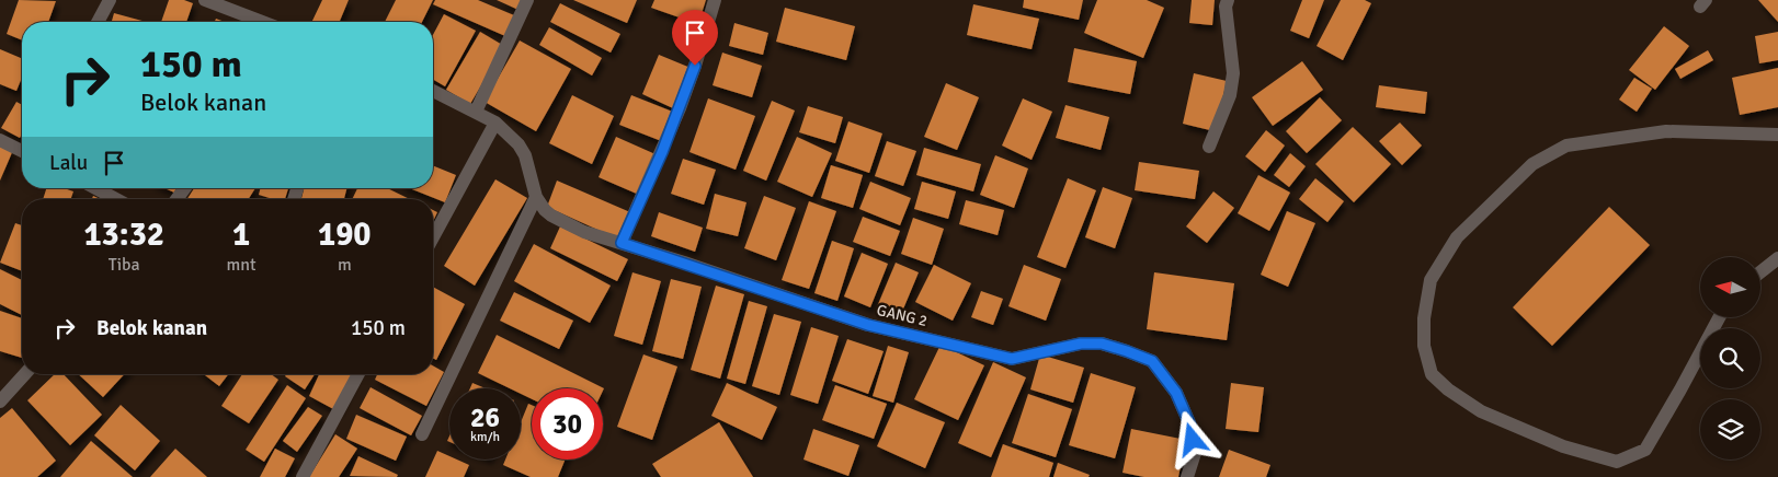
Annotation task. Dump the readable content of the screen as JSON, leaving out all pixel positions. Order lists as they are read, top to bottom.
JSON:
{
  "streets": {
    "street": ["GANG 2"]
  },
  "north": "left",
  "page": {
    "turn": ["150 m", "Belok kanan"],
    "then": "Lalu",
    "eta": [
      "13:32",
      "Tiba",
      "1",
      "mnt",
      "190",
      "m"
    ],
    "list": [
      {
        "name": "Belok kanan",
        "value": "150 m"
      }
    ],
    "speed": "26 km/h",
    "limit": "30"
  }
}
